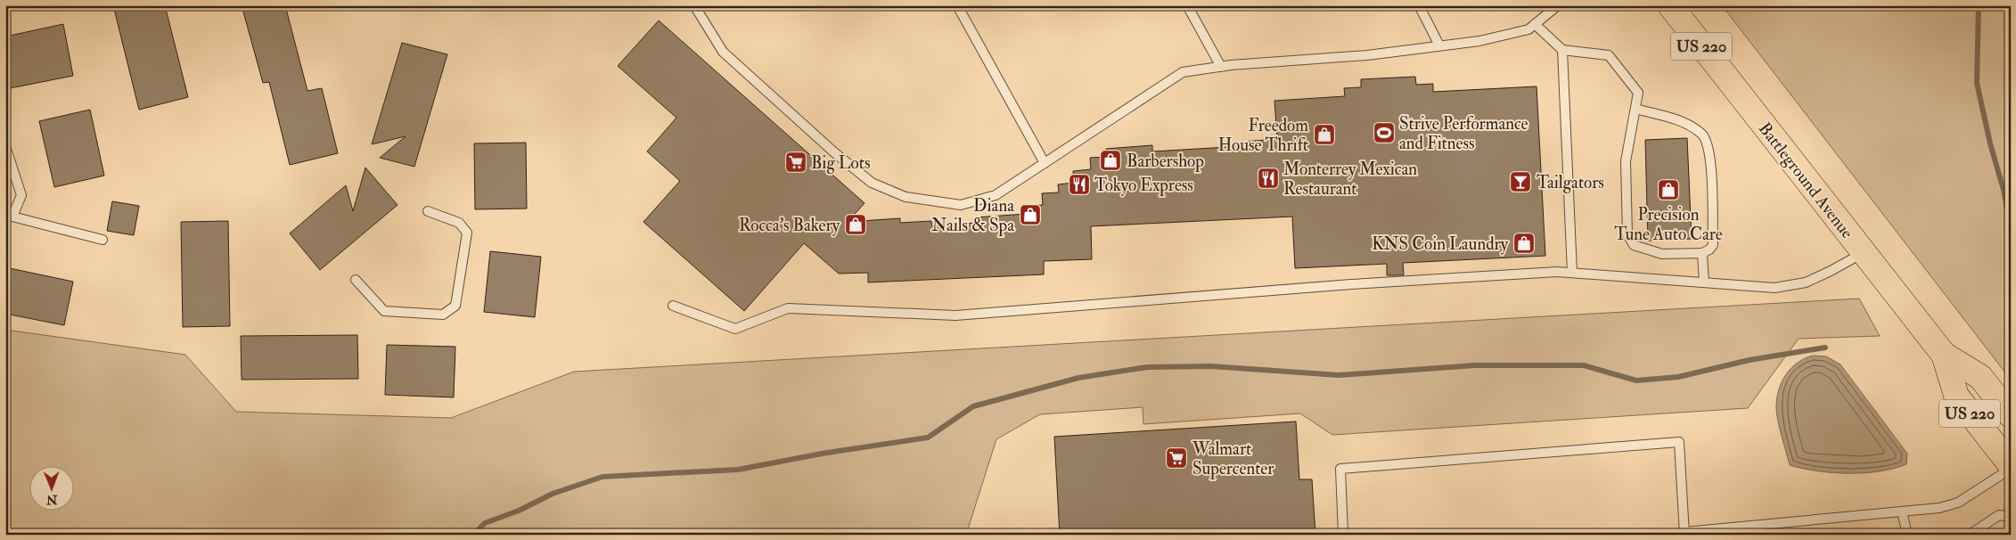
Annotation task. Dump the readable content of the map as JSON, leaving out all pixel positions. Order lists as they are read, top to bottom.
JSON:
{
  "streets": {
    "main road": ["US 220", "Battleground Avenue"]
  },
  "places": {
    "sports": ["Strive Performance and Fitness"],
    "shop": [
      "Freedom House Thrift",
      "Barbershop",
      "Precision Tune Auto Care",
      "Diana Nails & Spa",
      "Rocca's Bakery",
      "KNS Coin Laundry"
    ],
    "supermarket": ["Big Lots", "Walmart Supercenter"],
    "restaurant": ["Monterrey Mexican Restaurant", "Tokyo Express"],
    "bar": ["Tailgators"]
  },
  "north": "bottom"
}
